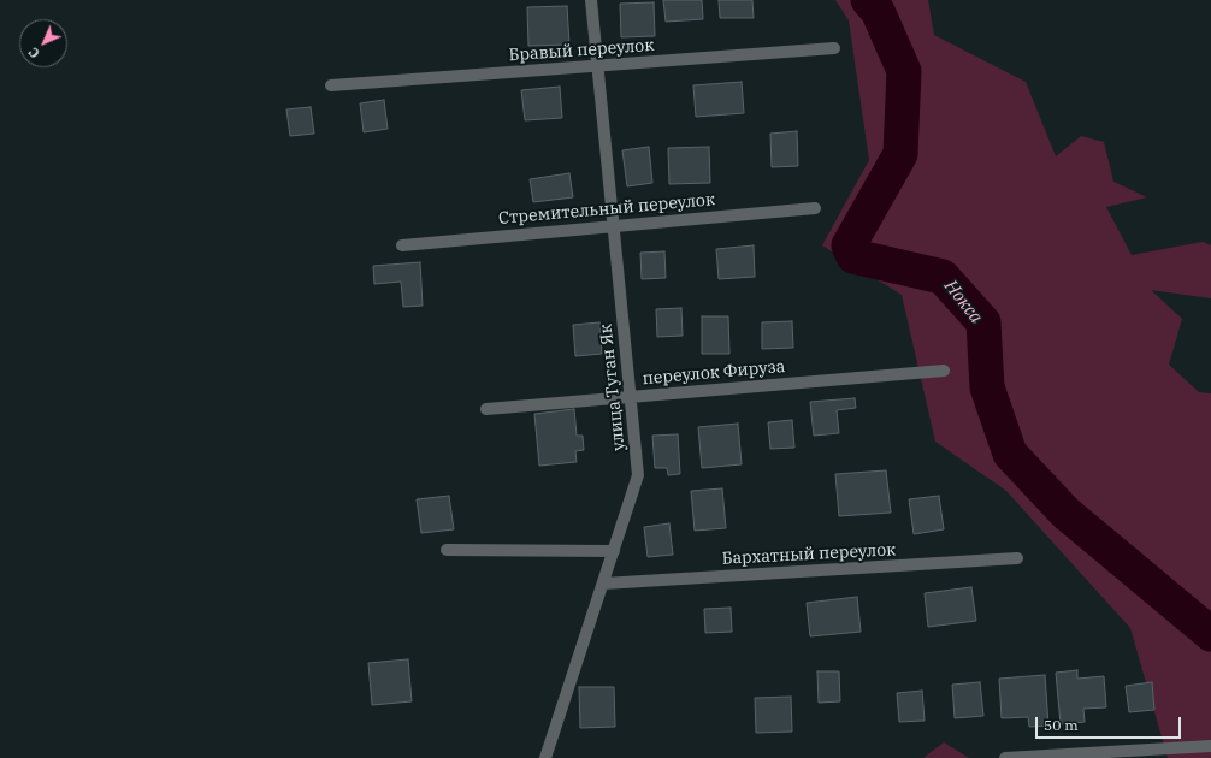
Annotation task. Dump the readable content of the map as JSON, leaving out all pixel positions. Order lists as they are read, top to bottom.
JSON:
{
  "streets": {
    "street": [
      "Бравый переулок",
      "Стремительный переулок",
      "переулок Фируза",
      "улица Туган Як",
      "Бархатный переулок"
    ]
  },
  "crossings": [
    ["Бравый переулок", "улица Туган Як"],
    ["Стремительный переулок", "улица Туган Як"],
    ["переулок Фируза", "улица Туган Як"],
    ["улица Туган Як", "Бархатный переулок"]
  ],
  "water": ["Нокса"],
  "scale_bar": "50 m",
  "north": "bottom left"
}
